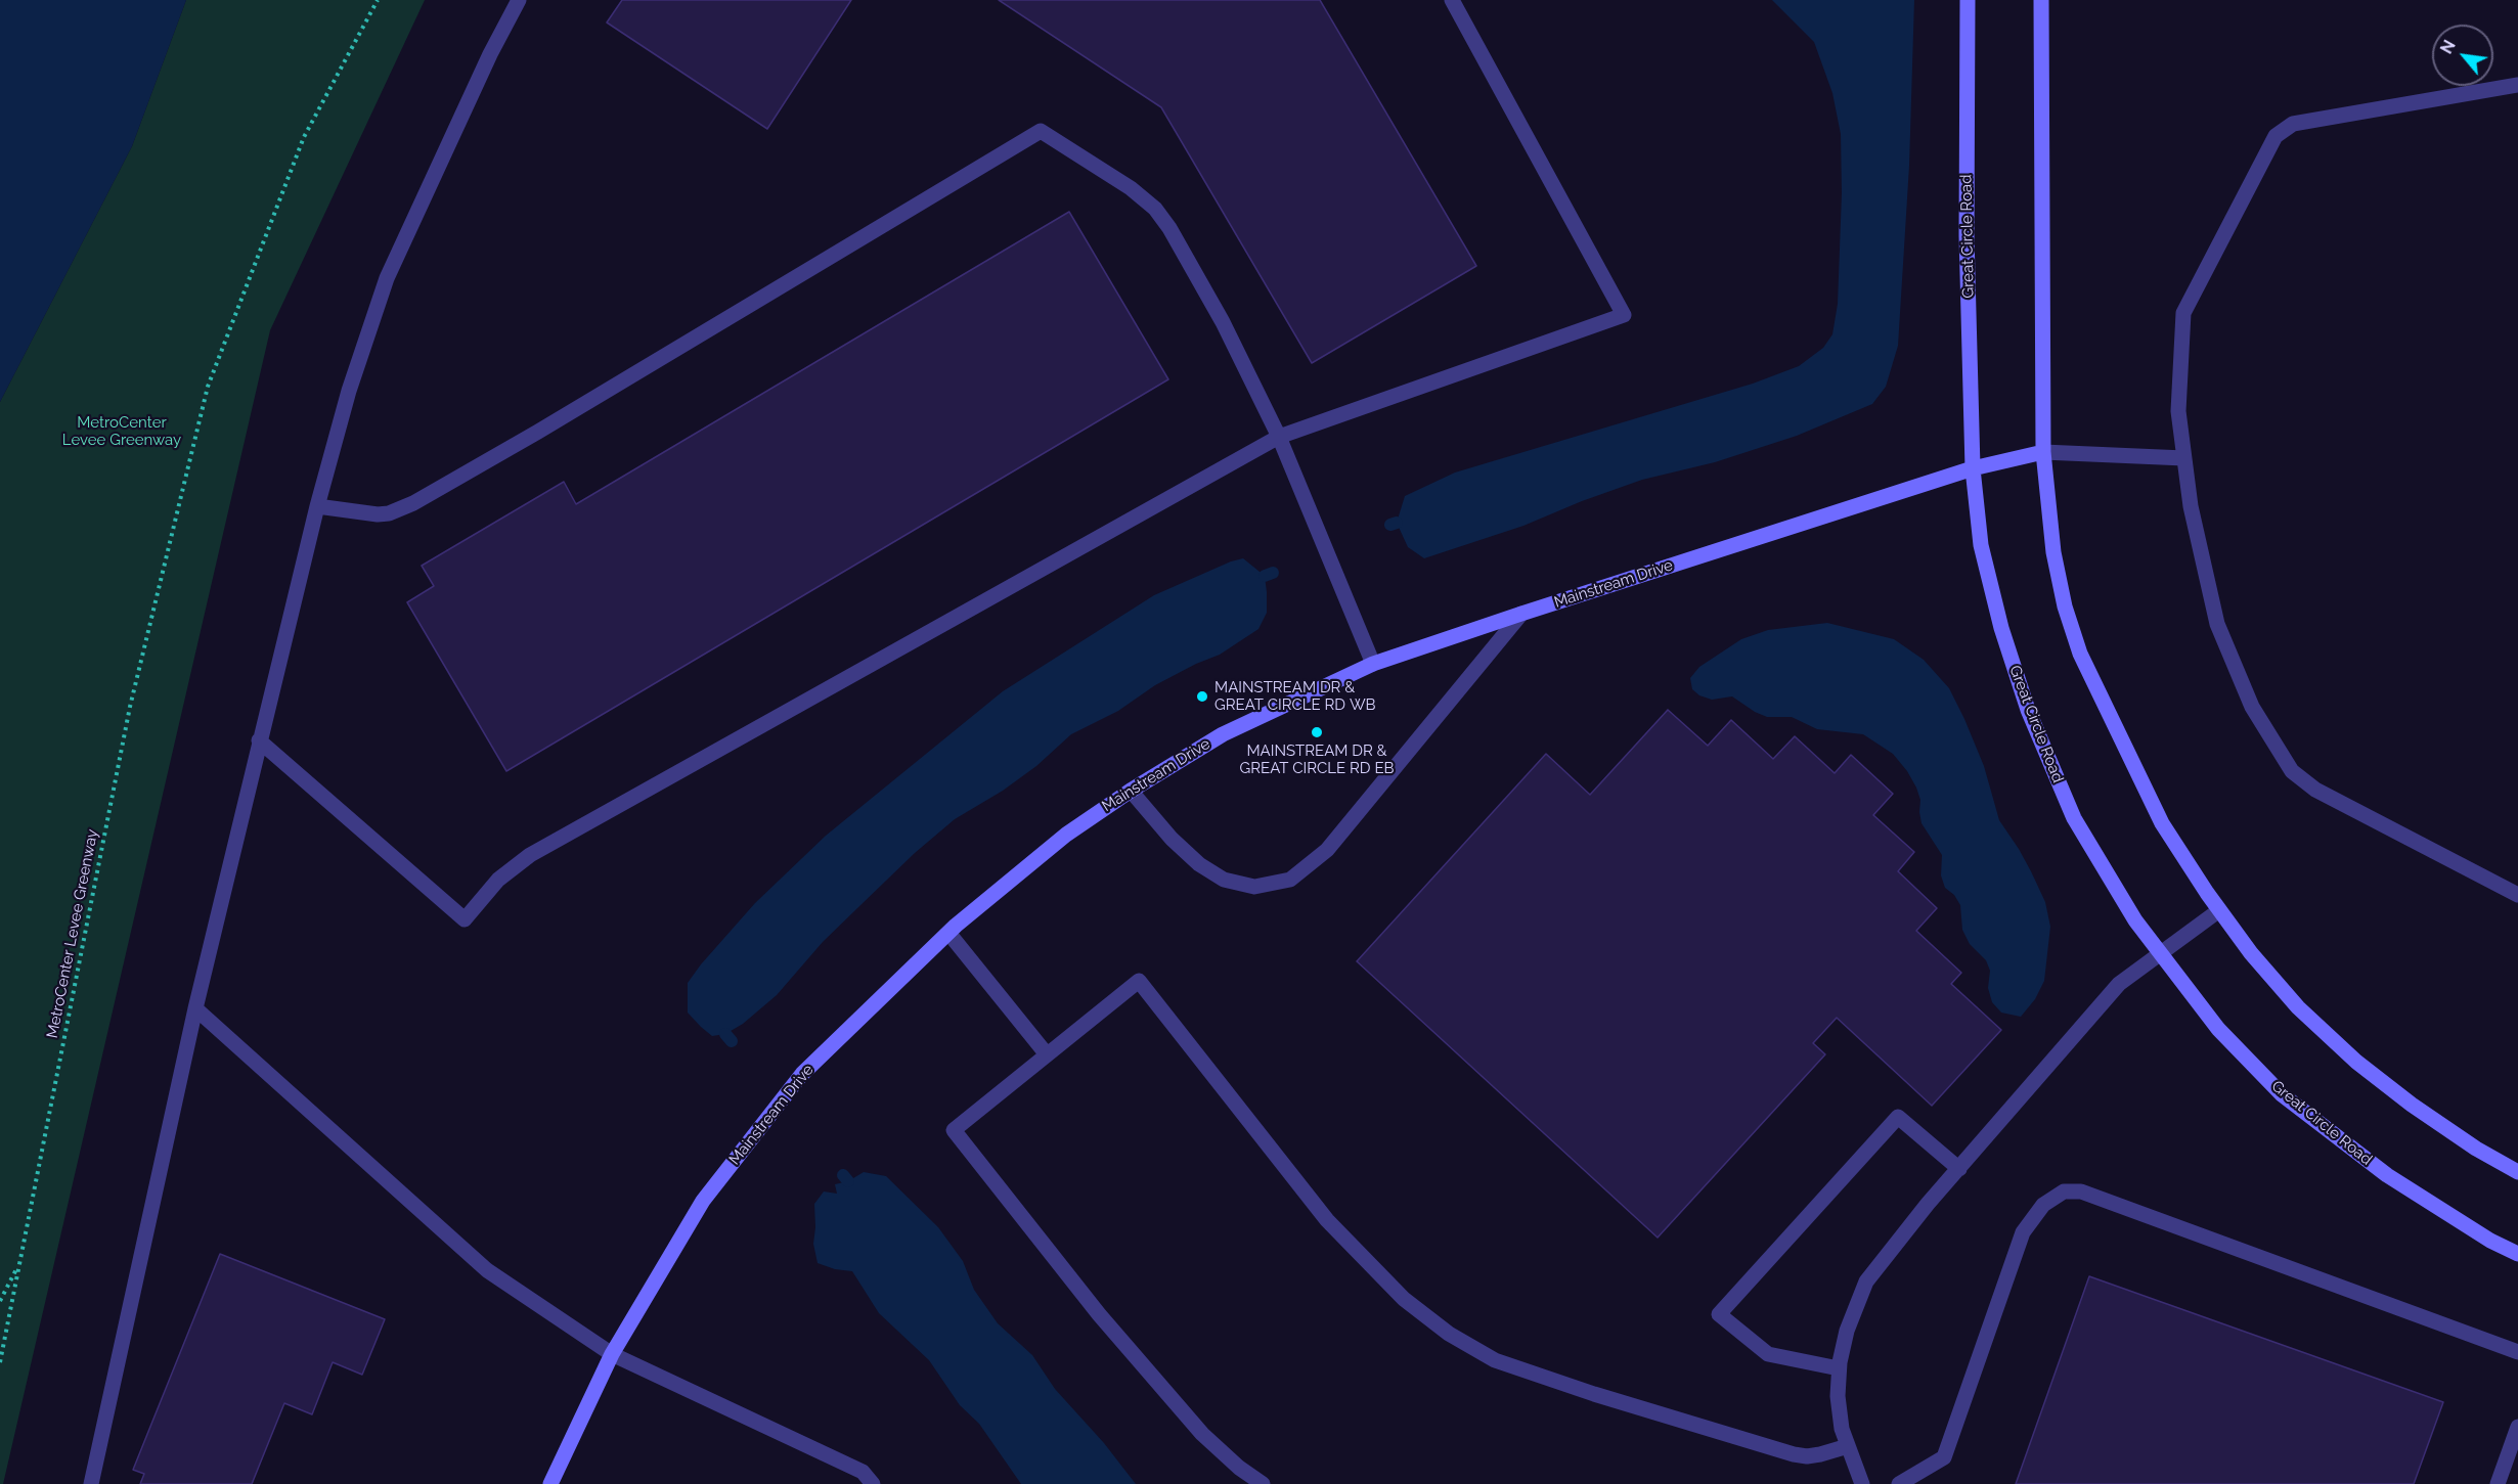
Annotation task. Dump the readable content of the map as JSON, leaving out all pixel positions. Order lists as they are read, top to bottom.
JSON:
{
  "streets": {
    "street": ["Great Circle Road", "Mainstream Drive"],
    "path": ["MetroCenter Levee Greenway"]
  },
  "crossings": [
    ["Great Circle Road", "Mainstream Drive"]
  ],
  "parks": ["MetroCenter Levee Greenway"],
  "places": ["MAINSTREAM DR & GREAT CIRCLE RD WB", "MAINSTREAM DR & GREAT CIRCLE RD EB"],
  "north": "top left"
}
